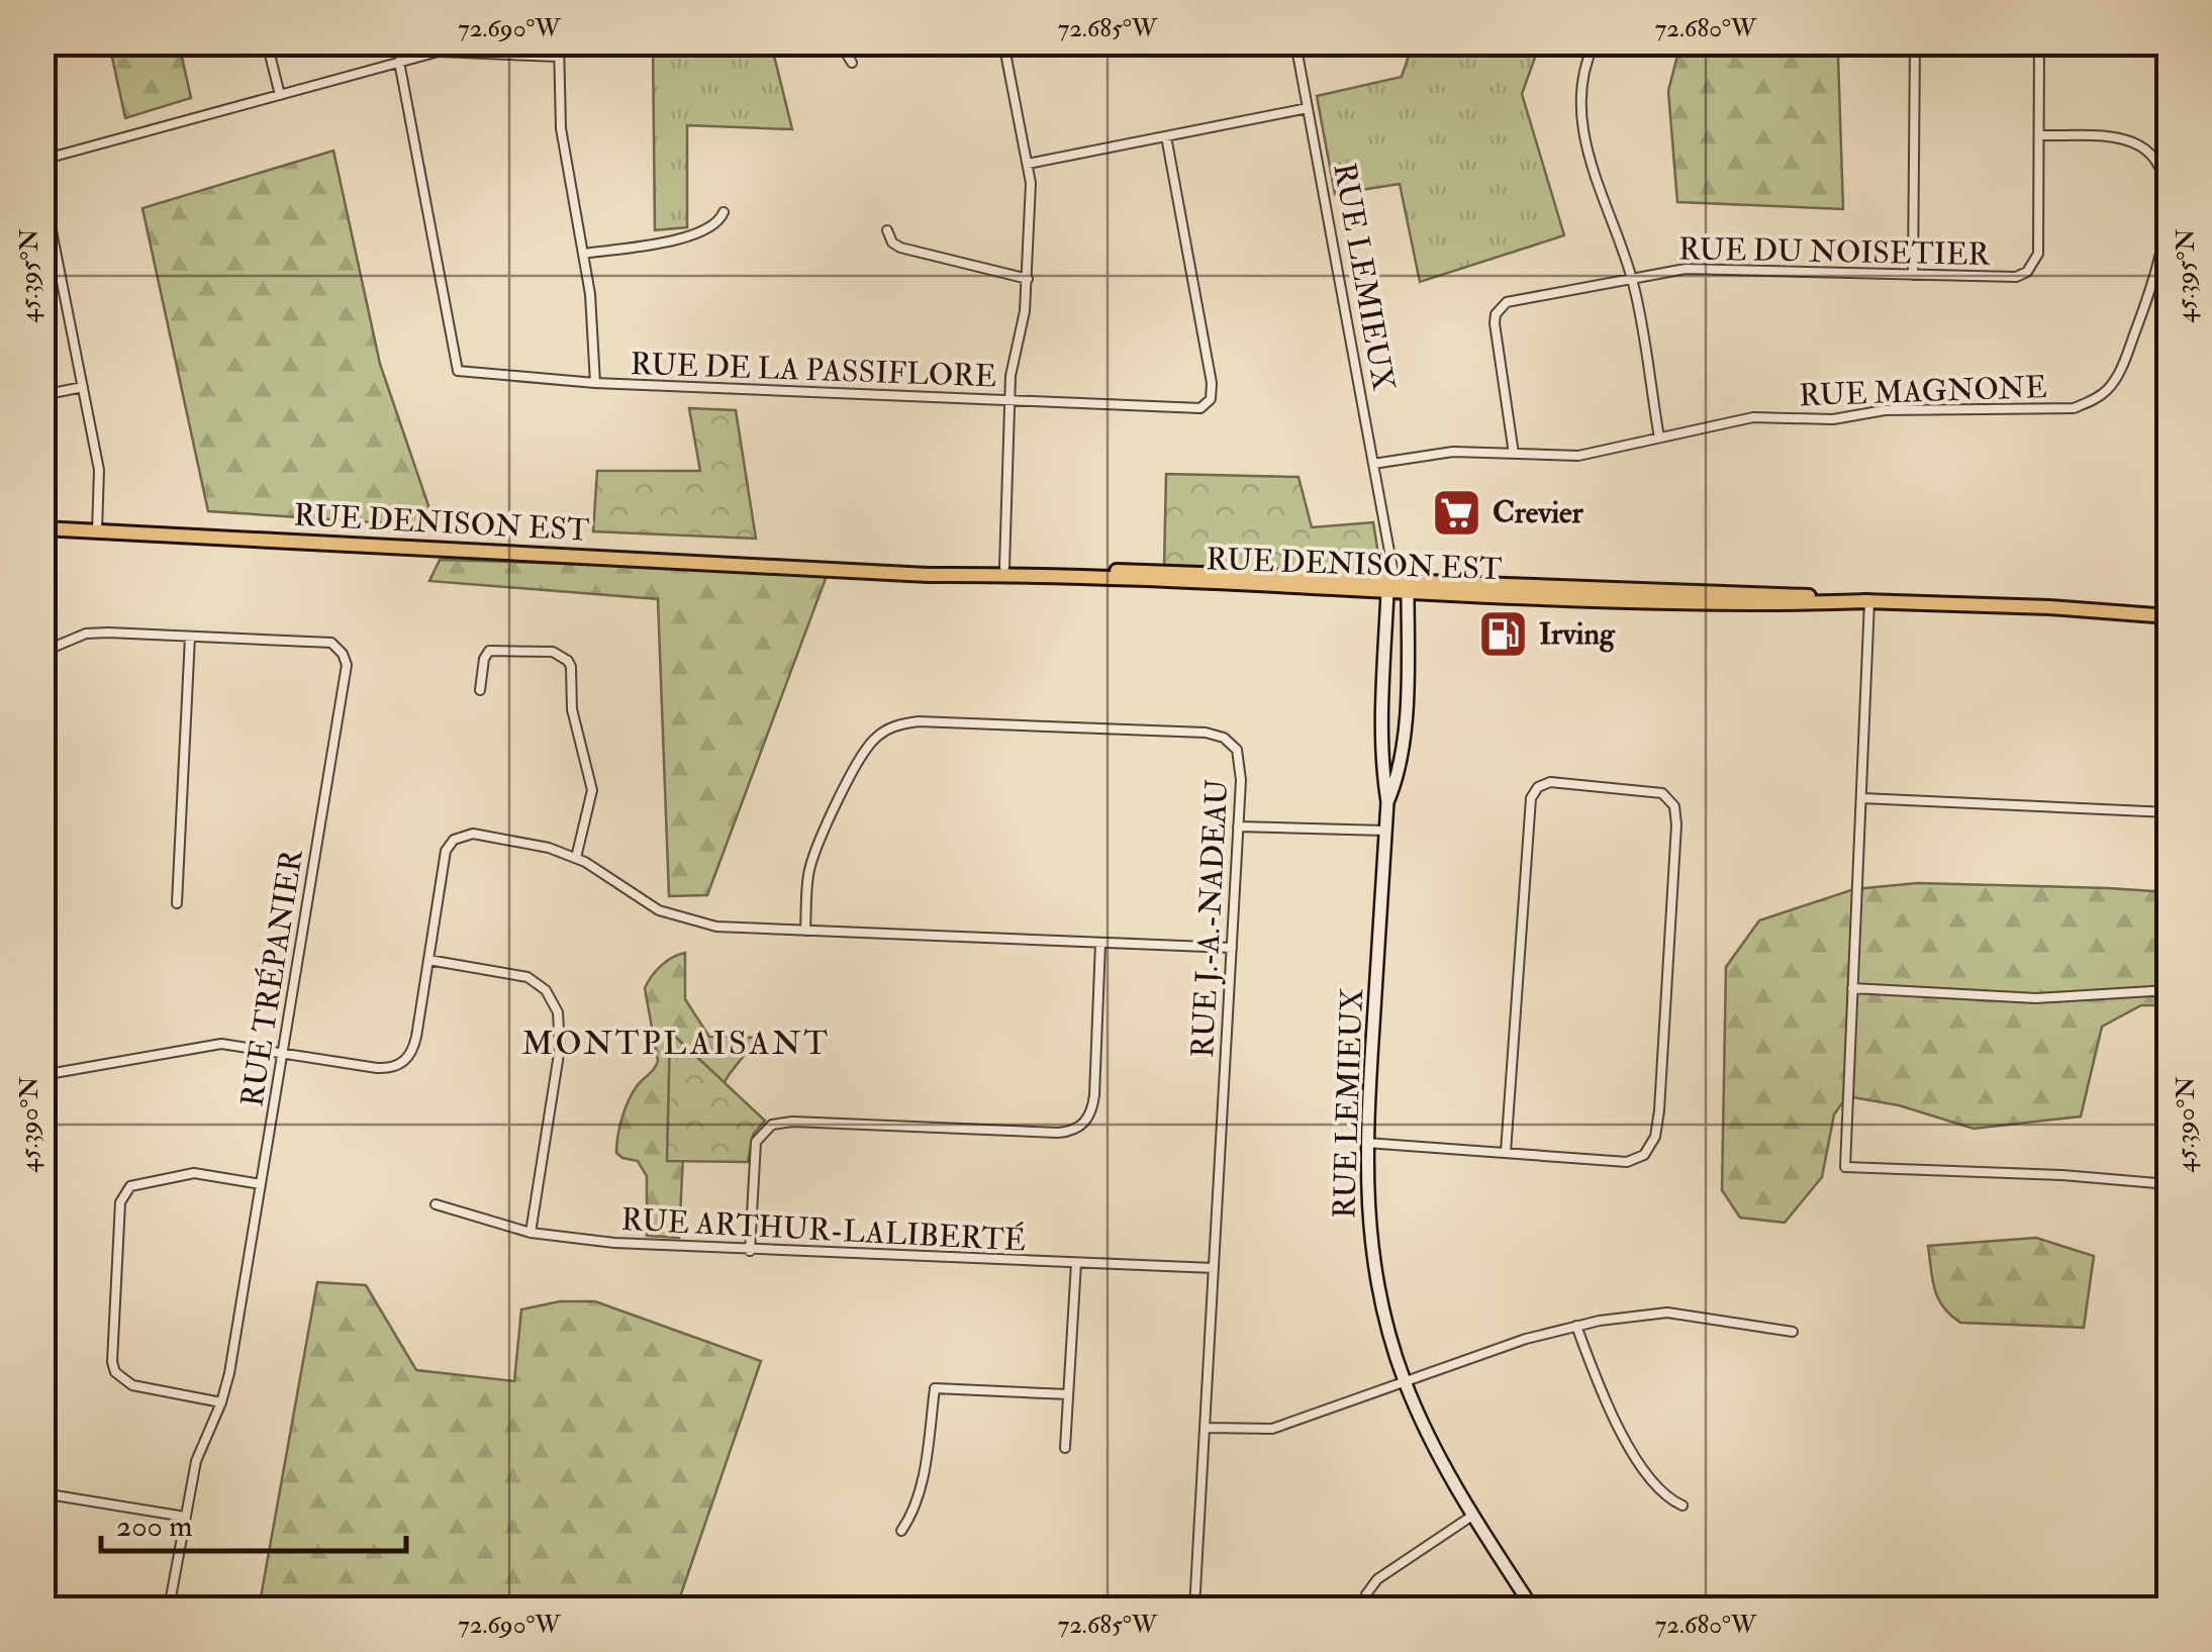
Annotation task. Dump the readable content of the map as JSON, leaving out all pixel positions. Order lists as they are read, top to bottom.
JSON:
{
  "streets": {
    "main road": ["RUE DENISON EST"],
    "street": [
      "RUE DU NOISETIER",
      "RUE LEMIEUX",
      "RUE DE LA PASSIFLORE",
      "RUE MAGNONE",
      "RUE J.-A.-NADEAU",
      "RUE TRÉPANIER",
      "RUE ARTHUR-LALIBERTÉ"
    ]
  },
  "crossings": [
    ["RUE DU NOISETIER", "RUE MAGNONE"],
    ["RUE LEMIEUX", "RUE MAGNONE"],
    ["RUE LEMIEUX", "RUE DENISON EST"],
    ["RUE J.-A.-NADEAU", "RUE ARTHUR-LALIBERTÉ"]
  ],
  "districts": ["MONTPLAISANT"],
  "places": {
    "supermarket": ["Crevier"],
    "fuel station": ["Irving"]
  },
  "scale_bar": "200 m",
  "coordinates": [
    "72.690°W",
    "72.685°W",
    "72.680°W",
    "45.395°N",
    "45.390°N"
  ]
}
